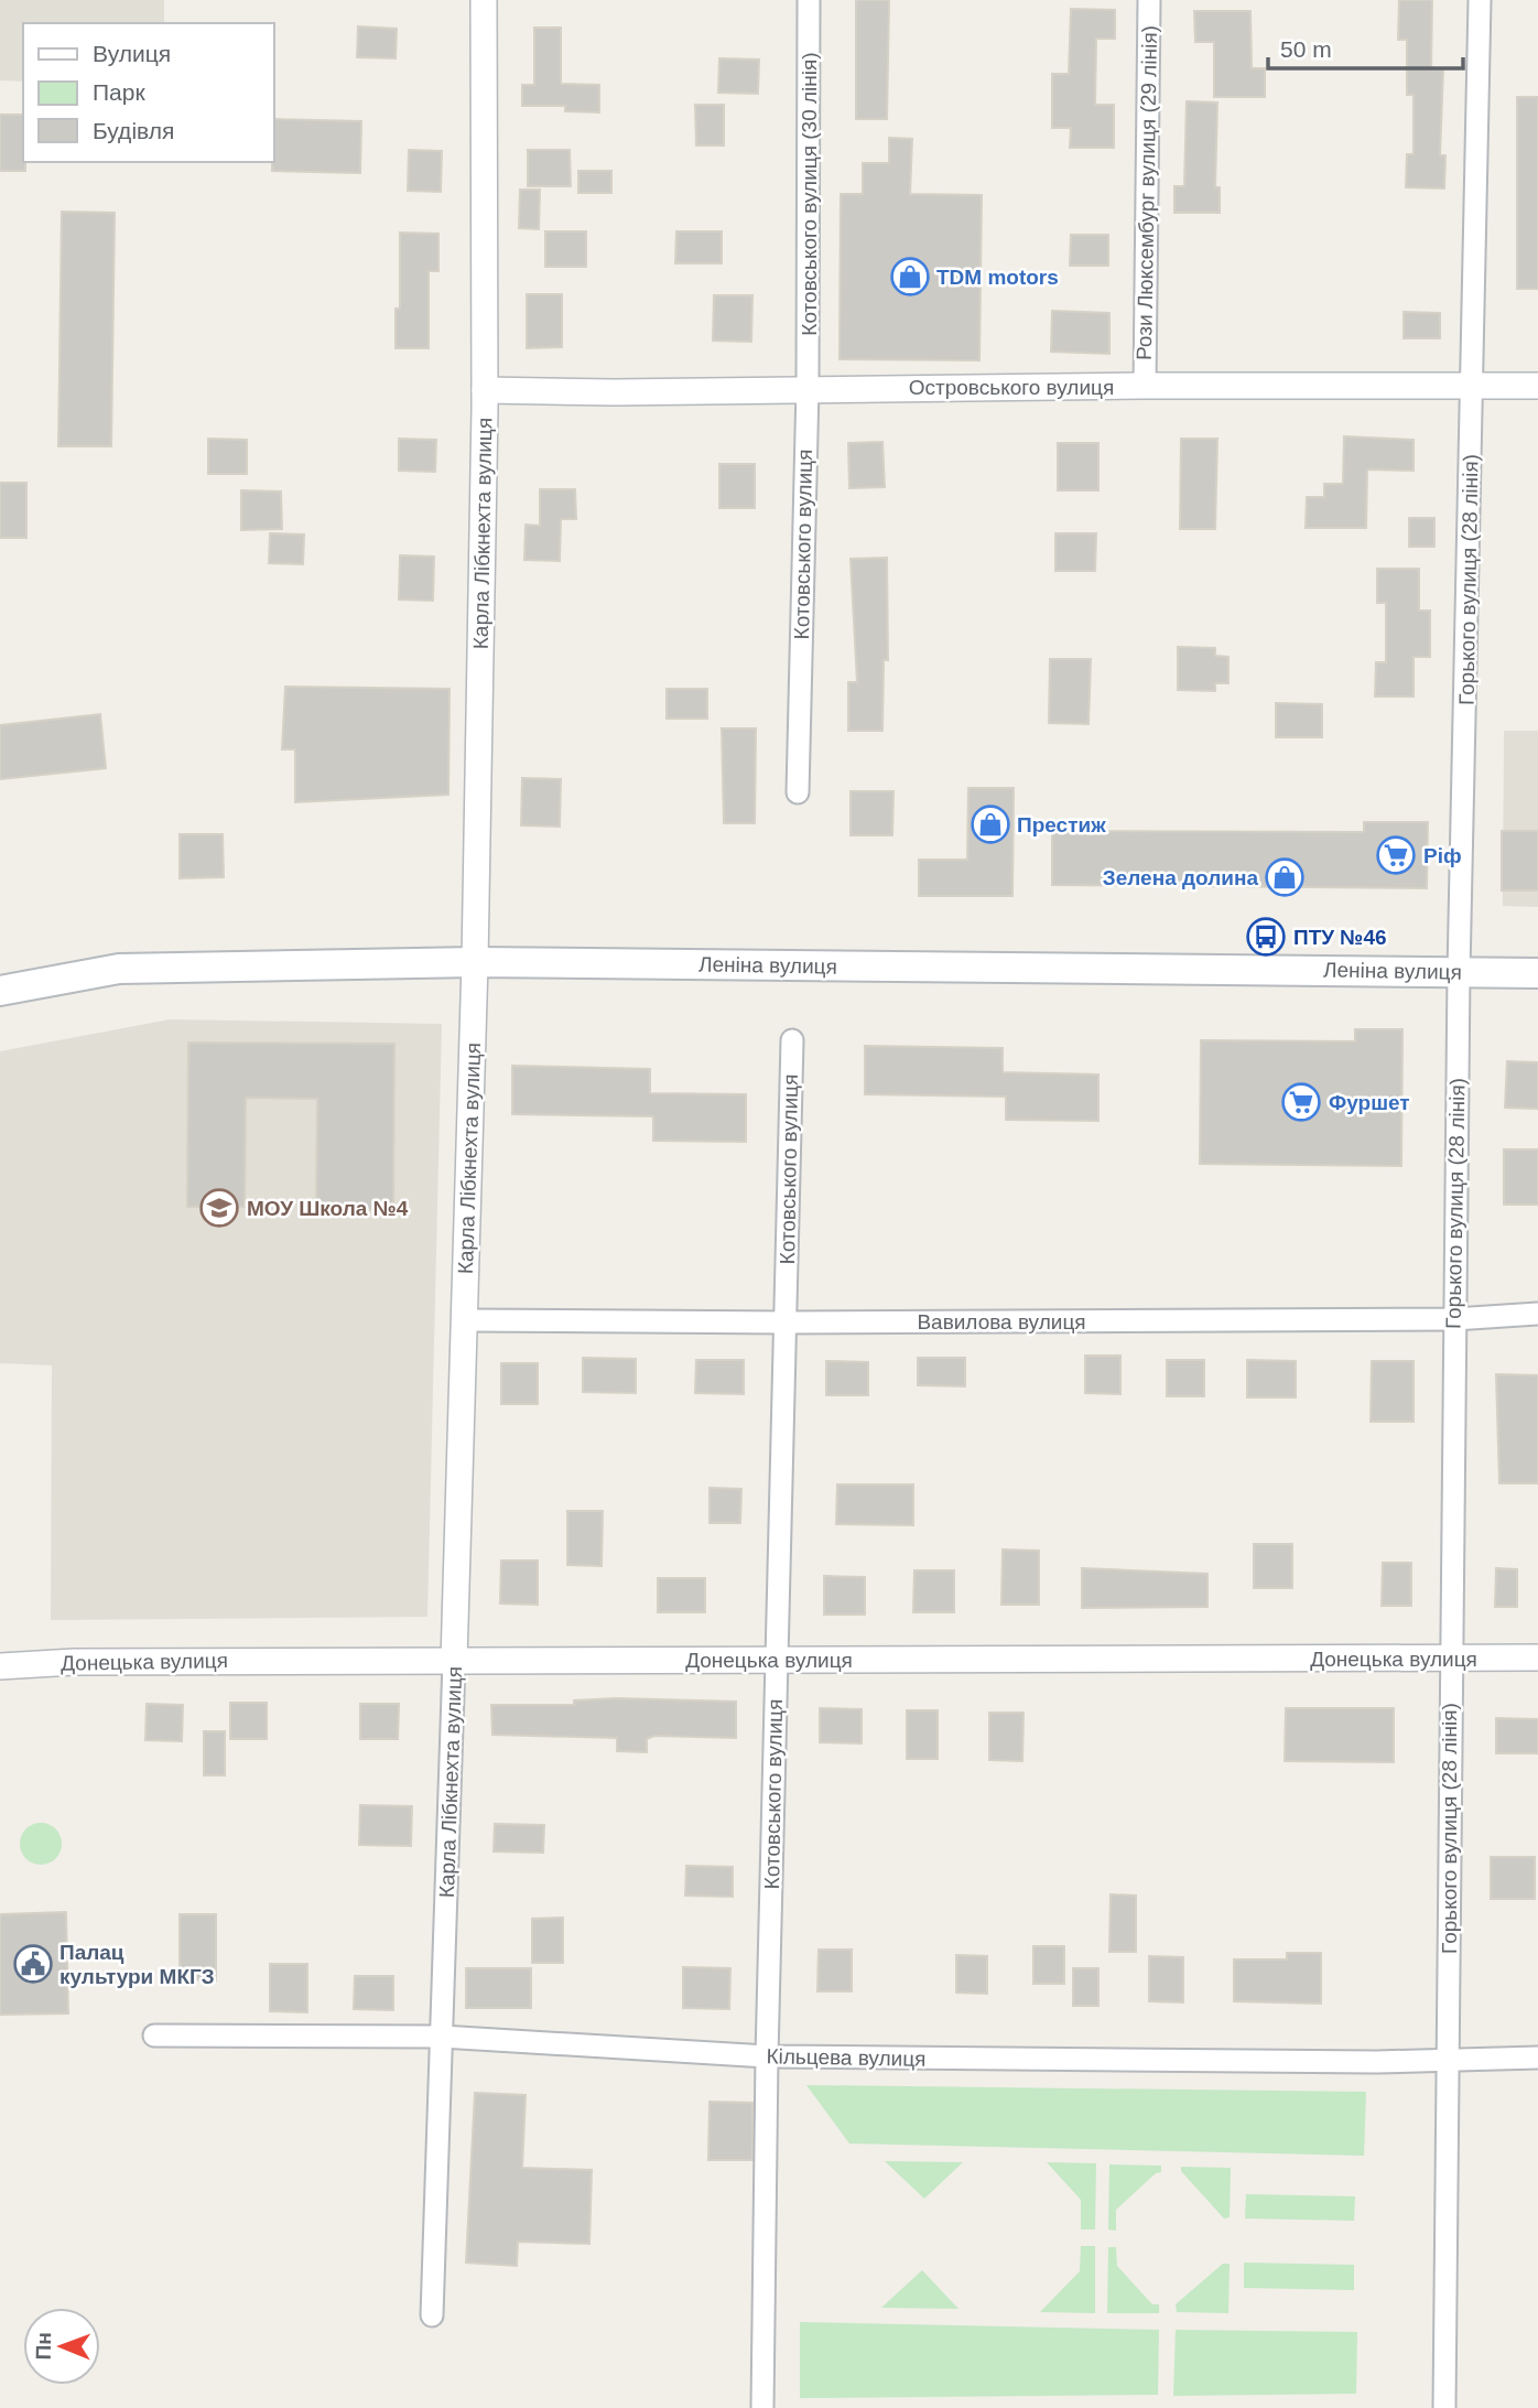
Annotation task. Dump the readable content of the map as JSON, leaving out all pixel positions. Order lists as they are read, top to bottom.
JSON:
{
  "streets": {
    "main road": ["Леніна вулиця"],
    "street": [
      "Рози Люксембург вулиця (29 лiнiя)",
      "Котовського вулиця (30 лiнiя)",
      "Островського вулиця",
      "Карла Лібкнехта вулиця",
      "Котовського вулиця",
      "Горького вулиця (28 лiнiя)",
      "Вавилова вулиця",
      "Донецька вулиця",
      "Кільцева вулиця"
    ]
  },
  "crossings": [
    ["Рози Люксембург вулиця (29 лiнiя)", "Островського вулиця"],
    ["Котовського вулиця (30 лiнiя)", "Островського вулиця"],
    ["Котовського вулиця (30 лiнiя)", "Котовського вулиця"],
    ["Островського вулиця", "Карла Лібкнехта вулиця"],
    ["Островського вулиця", "Котовського вулиця"],
    ["Островського вулиця", "Горького вулиця (28 лiнiя)"],
    ["Карла Лібкнехта вулиця", "Леніна вулиця"],
    ["Карла Лібкнехта вулиця", "Вавилова вулиця"],
    ["Карла Лібкнехта вулиця", "Донецька вулиця"],
    ["Карла Лібкнехта вулиця", "Кільцева вулиця"],
    ["Котовського вулиця", "Вавилова вулиця"],
    ["Котовського вулиця", "Донецька вулиця"],
    ["Котовського вулиця", "Кільцева вулиця"],
    ["Горького вулиця (28 лiнiя)", "Леніна вулиця"],
    ["Горького вулиця (28 лiнiя)", "Вавилова вулиця"],
    ["Горького вулиця (28 лiнiя)", "Донецька вулиця"],
    ["Горького вулиця (28 лiнiя)", "Кільцева вулиця"]
  ],
  "places": {
    "shop": ["TDM motors", "Престиж", "Зелена долина"],
    "supermarket": ["Ріф", "Фуршет"],
    "bus stop": ["ПТУ №46"],
    "school or university": ["МОУ Школа №4"],
    "public building": ["Палац культури МКГЗ"]
  },
  "legend": ["Вулиця", "Парк", "Будівля"],
  "scale_bar": "50 m",
  "north": "left"
}
